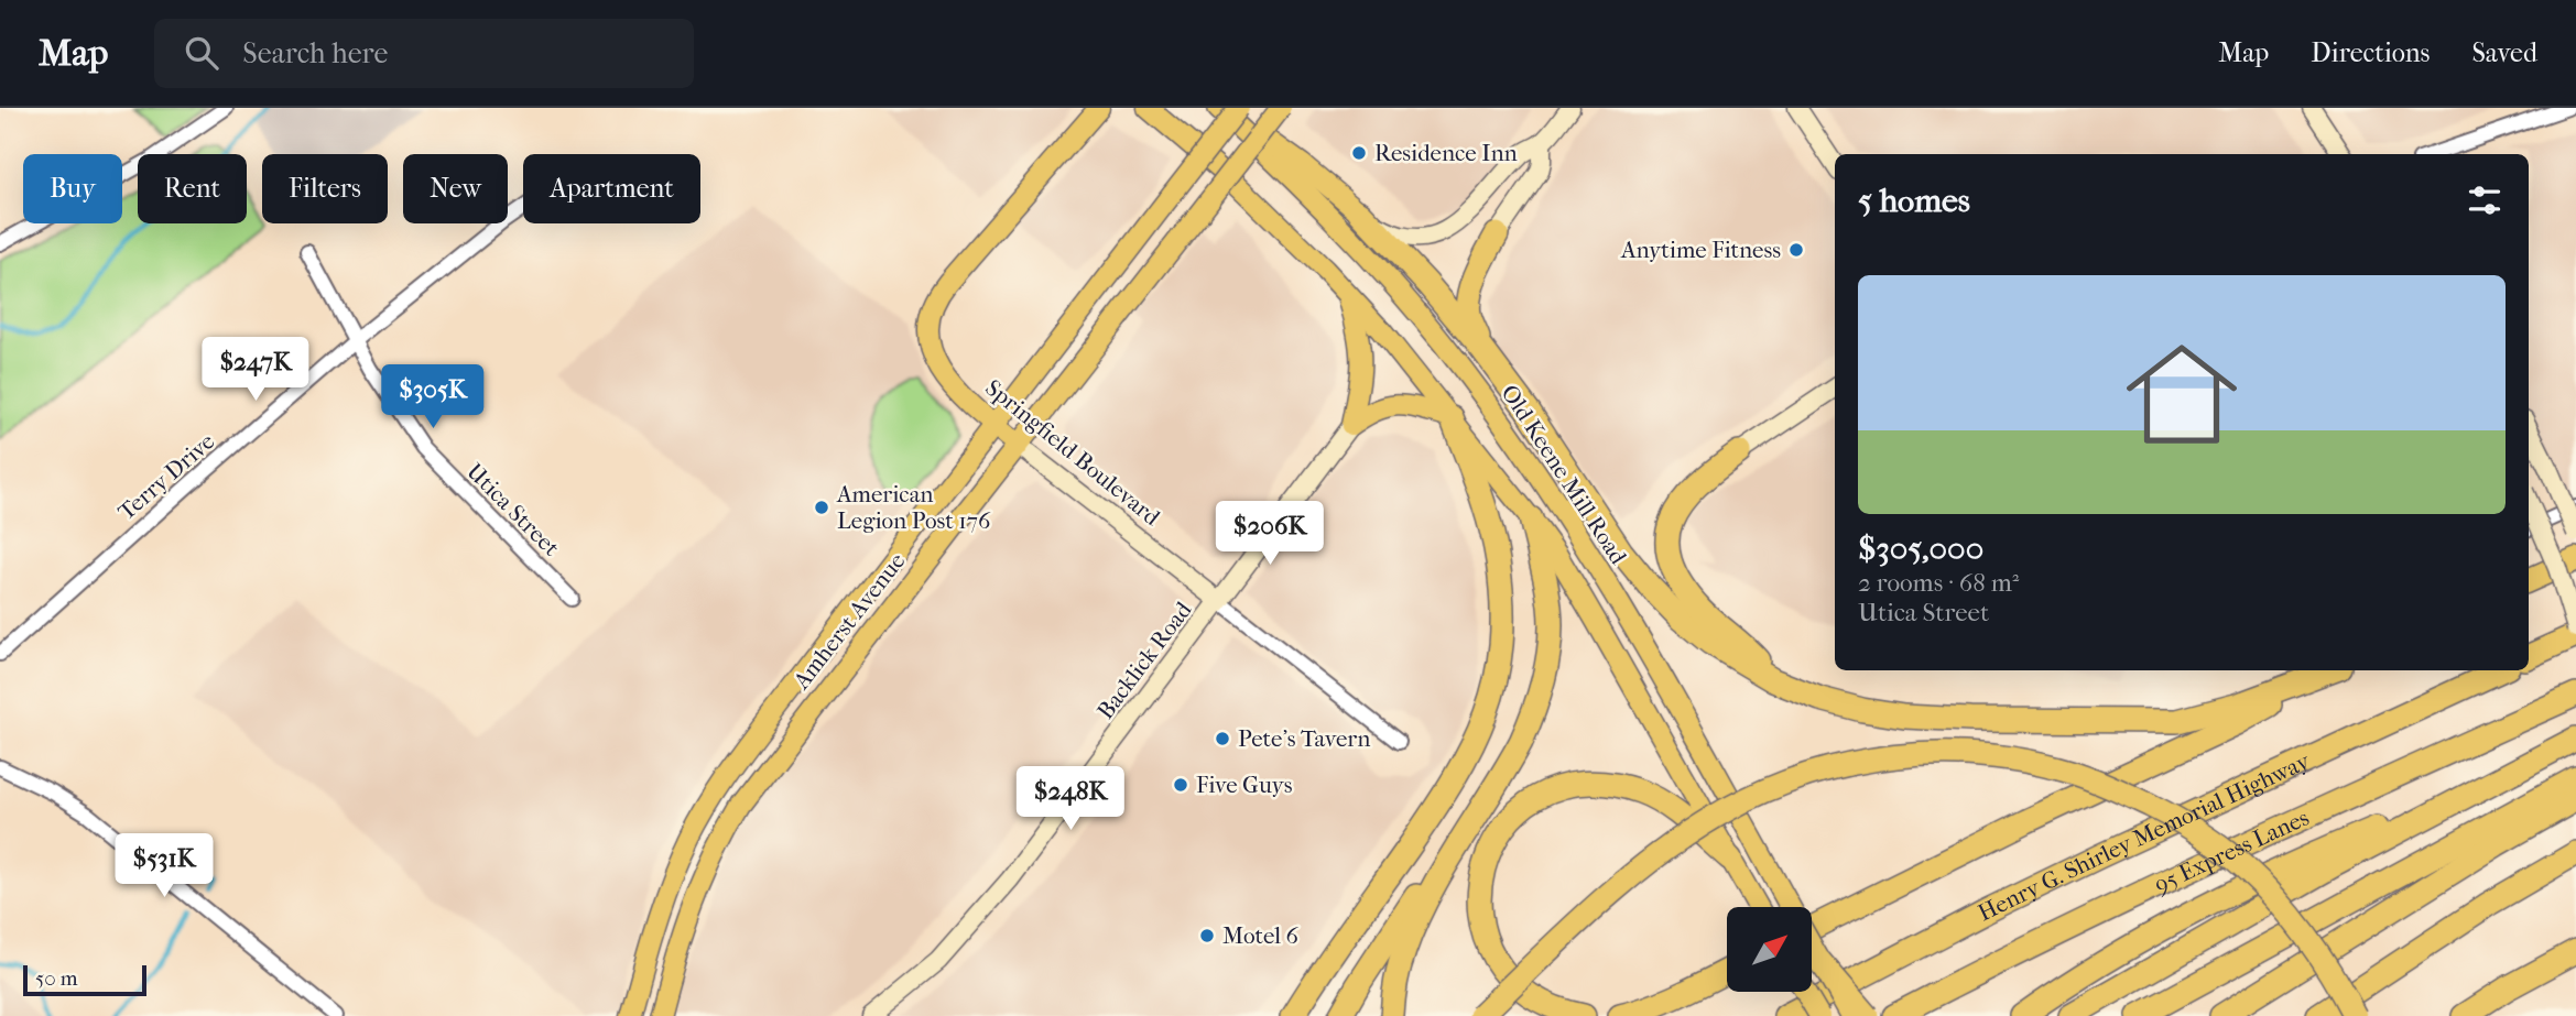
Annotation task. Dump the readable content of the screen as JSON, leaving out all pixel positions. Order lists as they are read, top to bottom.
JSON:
{
  "streets": {
    "highway": ["Henry G. Shirley Memorial Highway", "95 Express Lanes"],
    "main road": [
      "Springfield Boulevard",
      "Old Keene Mill Road",
      "Amherst Avenue",
      "Backlick Road"
    ],
    "street": ["Terry Drive", "Utica Street"]
  },
  "crossings": [
    ["Springfield Boulevard", "Amherst Avenue"],
    ["Springfield Boulevard", "Backlick Road"],
    ["Terry Drive", "Utica Street"]
  ],
  "places": [
    "Residence Inn",
    "Anytime Fitness",
    "American Legion Post 176",
    "Pete's Tavern",
    "Five Guys",
    "Motel 6"
  ],
  "scale_bar": "50 m",
  "north": "top right",
  "page": {
    "header": "Map",
    "search": "Search here",
    "nav": ["Map", "Directions", "Saved"],
    "chip": [
      "Buy",
      "Rent",
      "Filters",
      "New",
      "Apartment"
    ],
    "heading": "5 homes",
    "list": [
      {
        "name": "$305,000",
        "note": "2 rooms · 68 m² · Utica Street"
      }
    ],
    "price": [
      "$247K",
      "$305K",
      "$206K",
      "$248K",
      "$531K"
    ],
    "scale": "50 m"
  }
}
